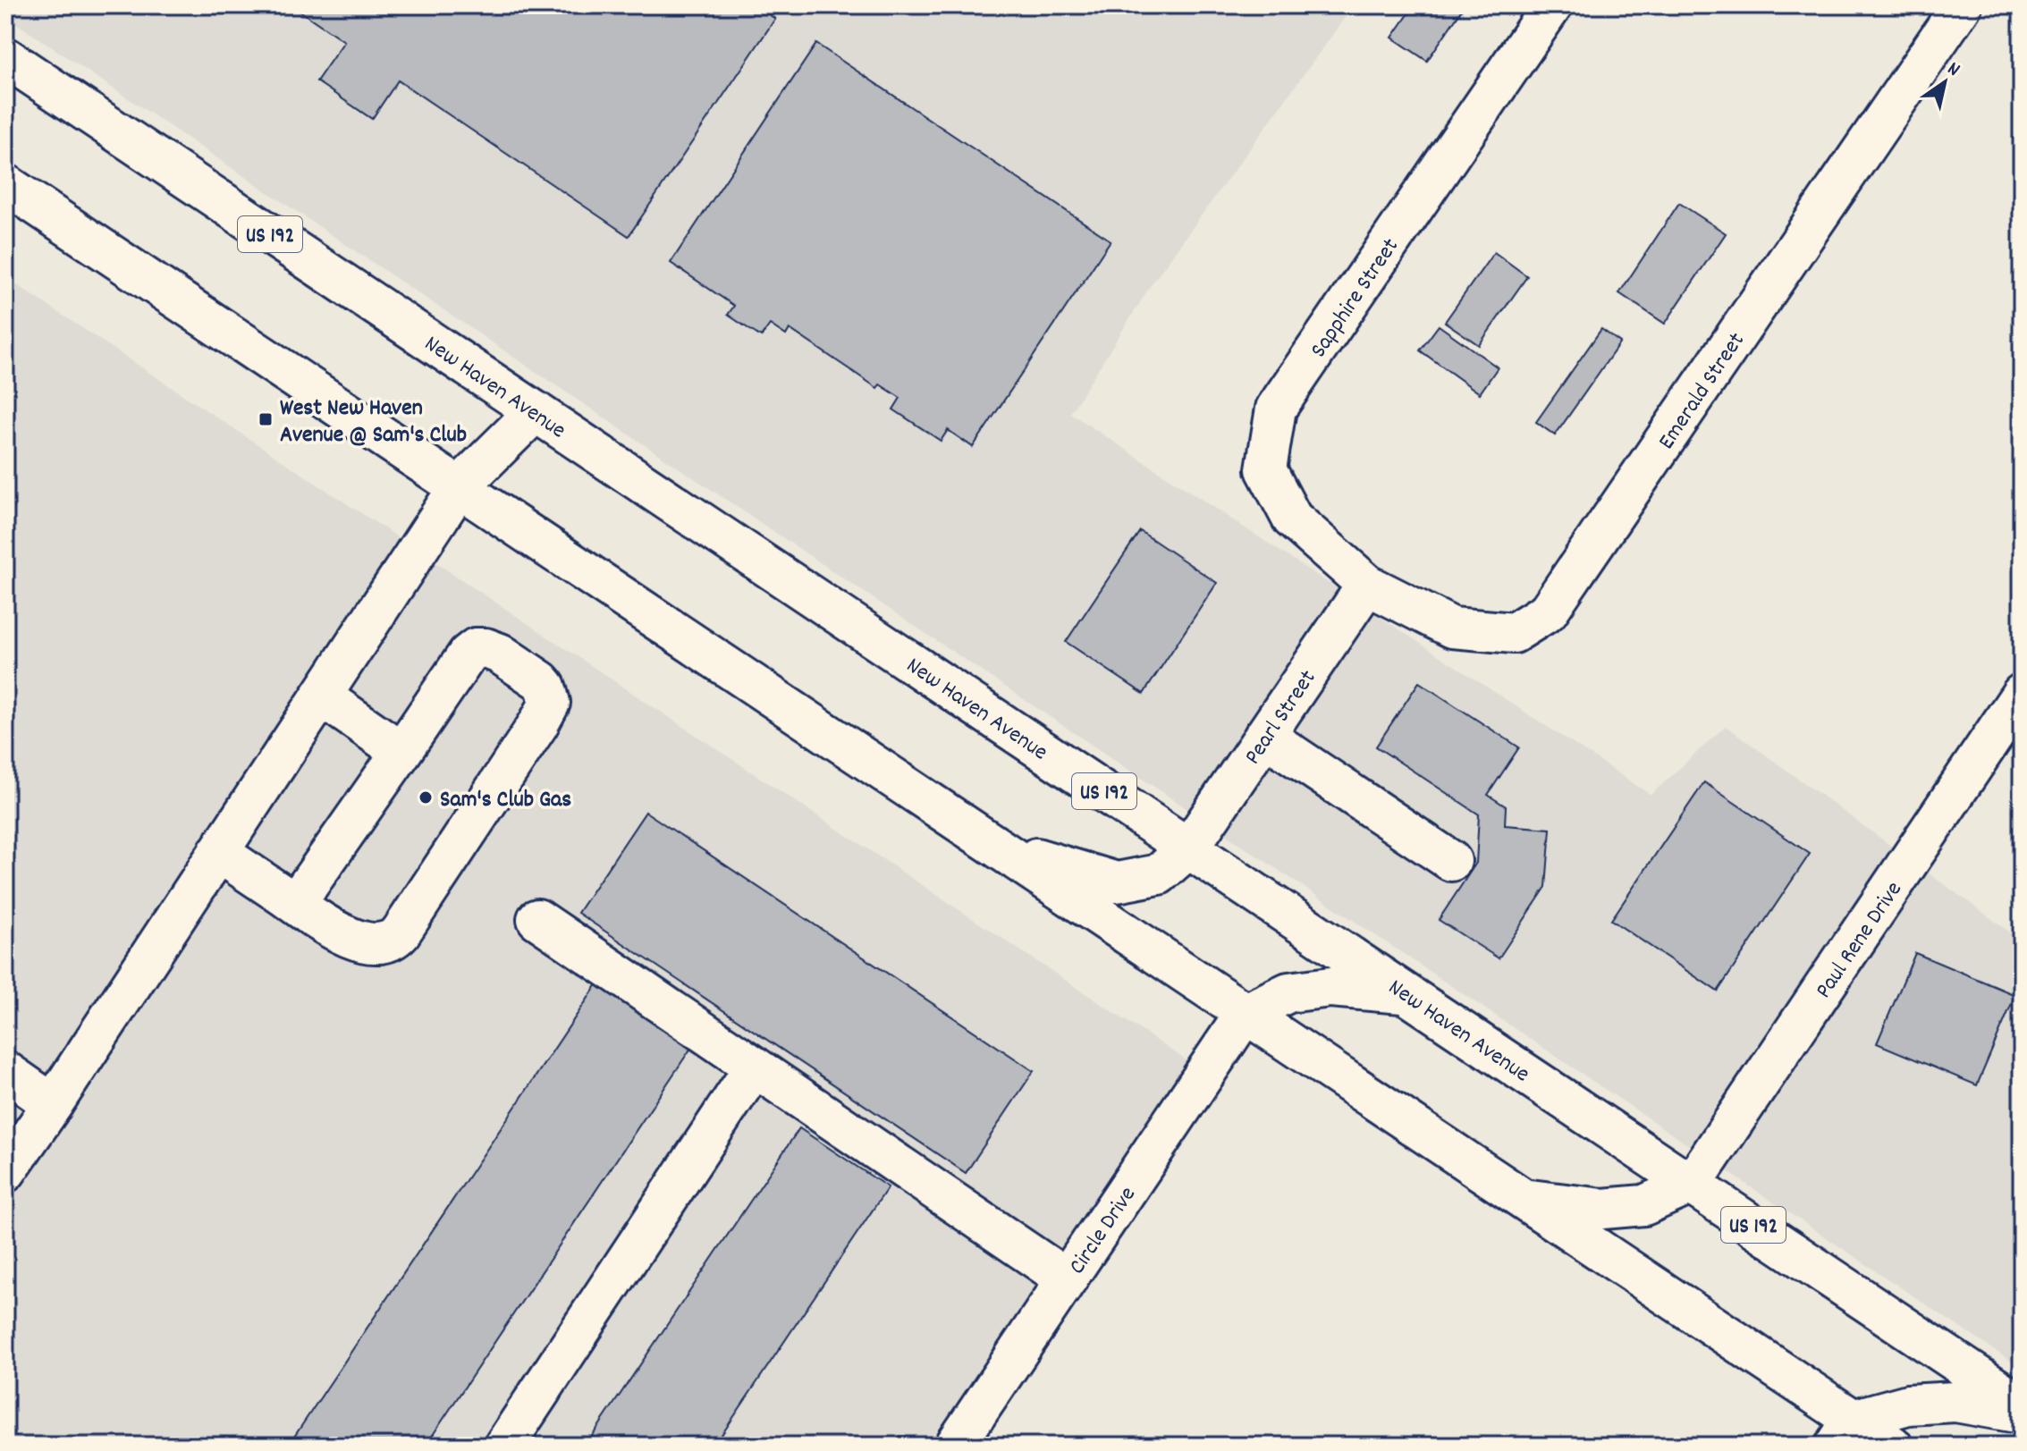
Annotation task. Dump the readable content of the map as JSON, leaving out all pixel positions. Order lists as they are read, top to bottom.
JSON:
{
  "streets": {
    "main road": [
      "US 192",
      "Sapphire Street",
      "New Haven Avenue",
      "Emerald Street",
      "Pearl Street",
      "Paul Rene Drive",
      "Circle Drive"
    ]
  },
  "crossings": [
    ["Sapphire Street", "Emerald Street"],
    ["Sapphire Street", "Pearl Street"],
    ["New Haven Avenue", "Pearl Street"],
    ["New Haven Avenue", "Paul Rene Drive"],
    ["Emerald Street", "Pearl Street"]
  ],
  "places": {
    "transit": ["West New Haven Avenue @ Sam's Club"],
    "other": ["Sam's Club Gas"]
  },
  "north": "top right"
}
